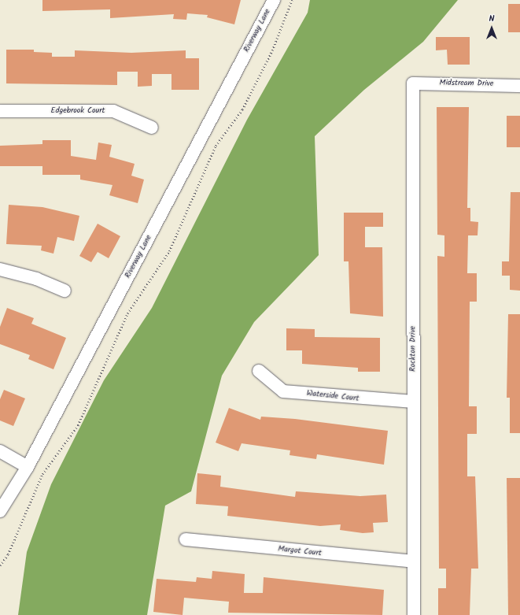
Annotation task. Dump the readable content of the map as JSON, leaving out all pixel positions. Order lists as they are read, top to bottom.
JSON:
{
  "streets": {
    "street": [
      "Riverway Lane",
      "Midstream Drive",
      "Edgebrook Court",
      "Rockton Drive",
      "Waterside Court",
      "Margot Court"
    ]
  },
  "crossings": [
    ["Midstream Drive", "Rockton Drive"],
    ["Rockton Drive", "Waterside Court"],
    ["Rockton Drive", "Margot Court"]
  ],
  "north": "top"
}
